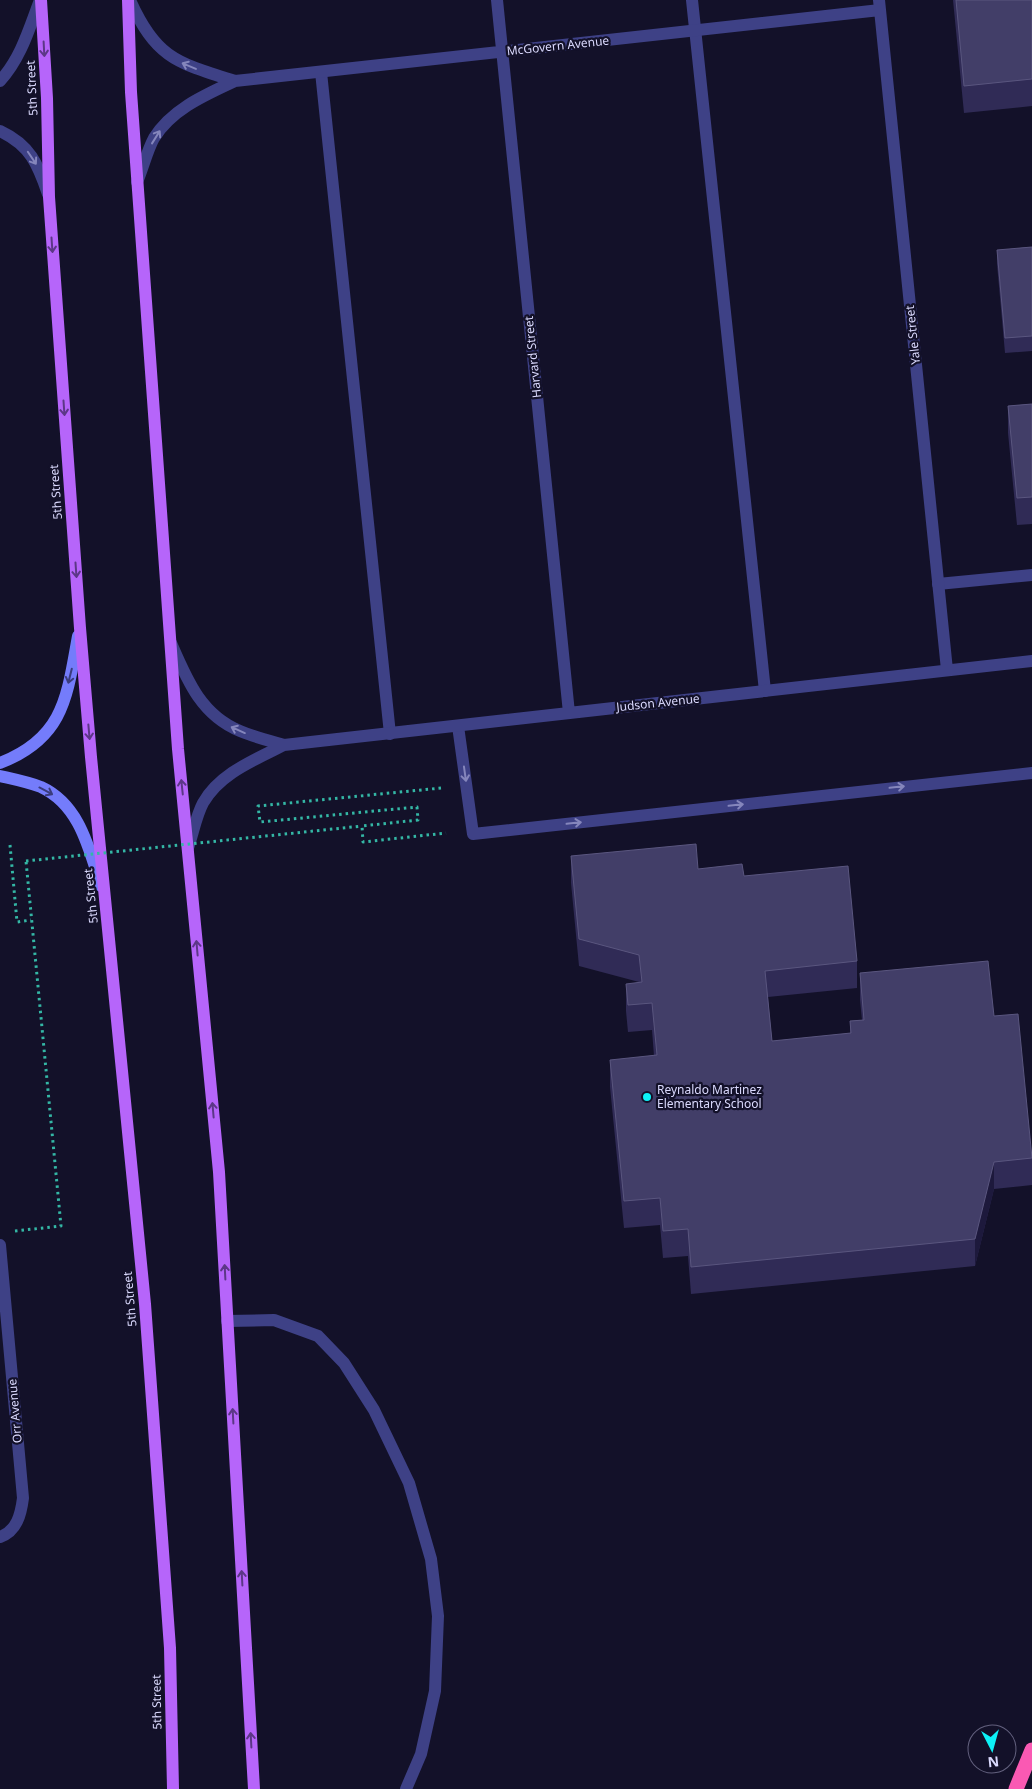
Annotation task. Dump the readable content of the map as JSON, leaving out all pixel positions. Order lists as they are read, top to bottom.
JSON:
{
  "streets": {
    "main road": ["5th Street"],
    "street": [
      "McGovern Avenue",
      "Yale Street",
      "Harvard Street",
      "Judson Avenue",
      "Orr Avenue"
    ]
  },
  "crossings": [
    ["McGovern Avenue", "Yale Street"],
    ["McGovern Avenue", "Harvard Street"],
    ["Yale Street", "Judson Avenue"],
    ["Harvard Street", "Judson Avenue"]
  ],
  "places": ["Reynaldo Martinez Elementary School"],
  "north": "bottom"
}
